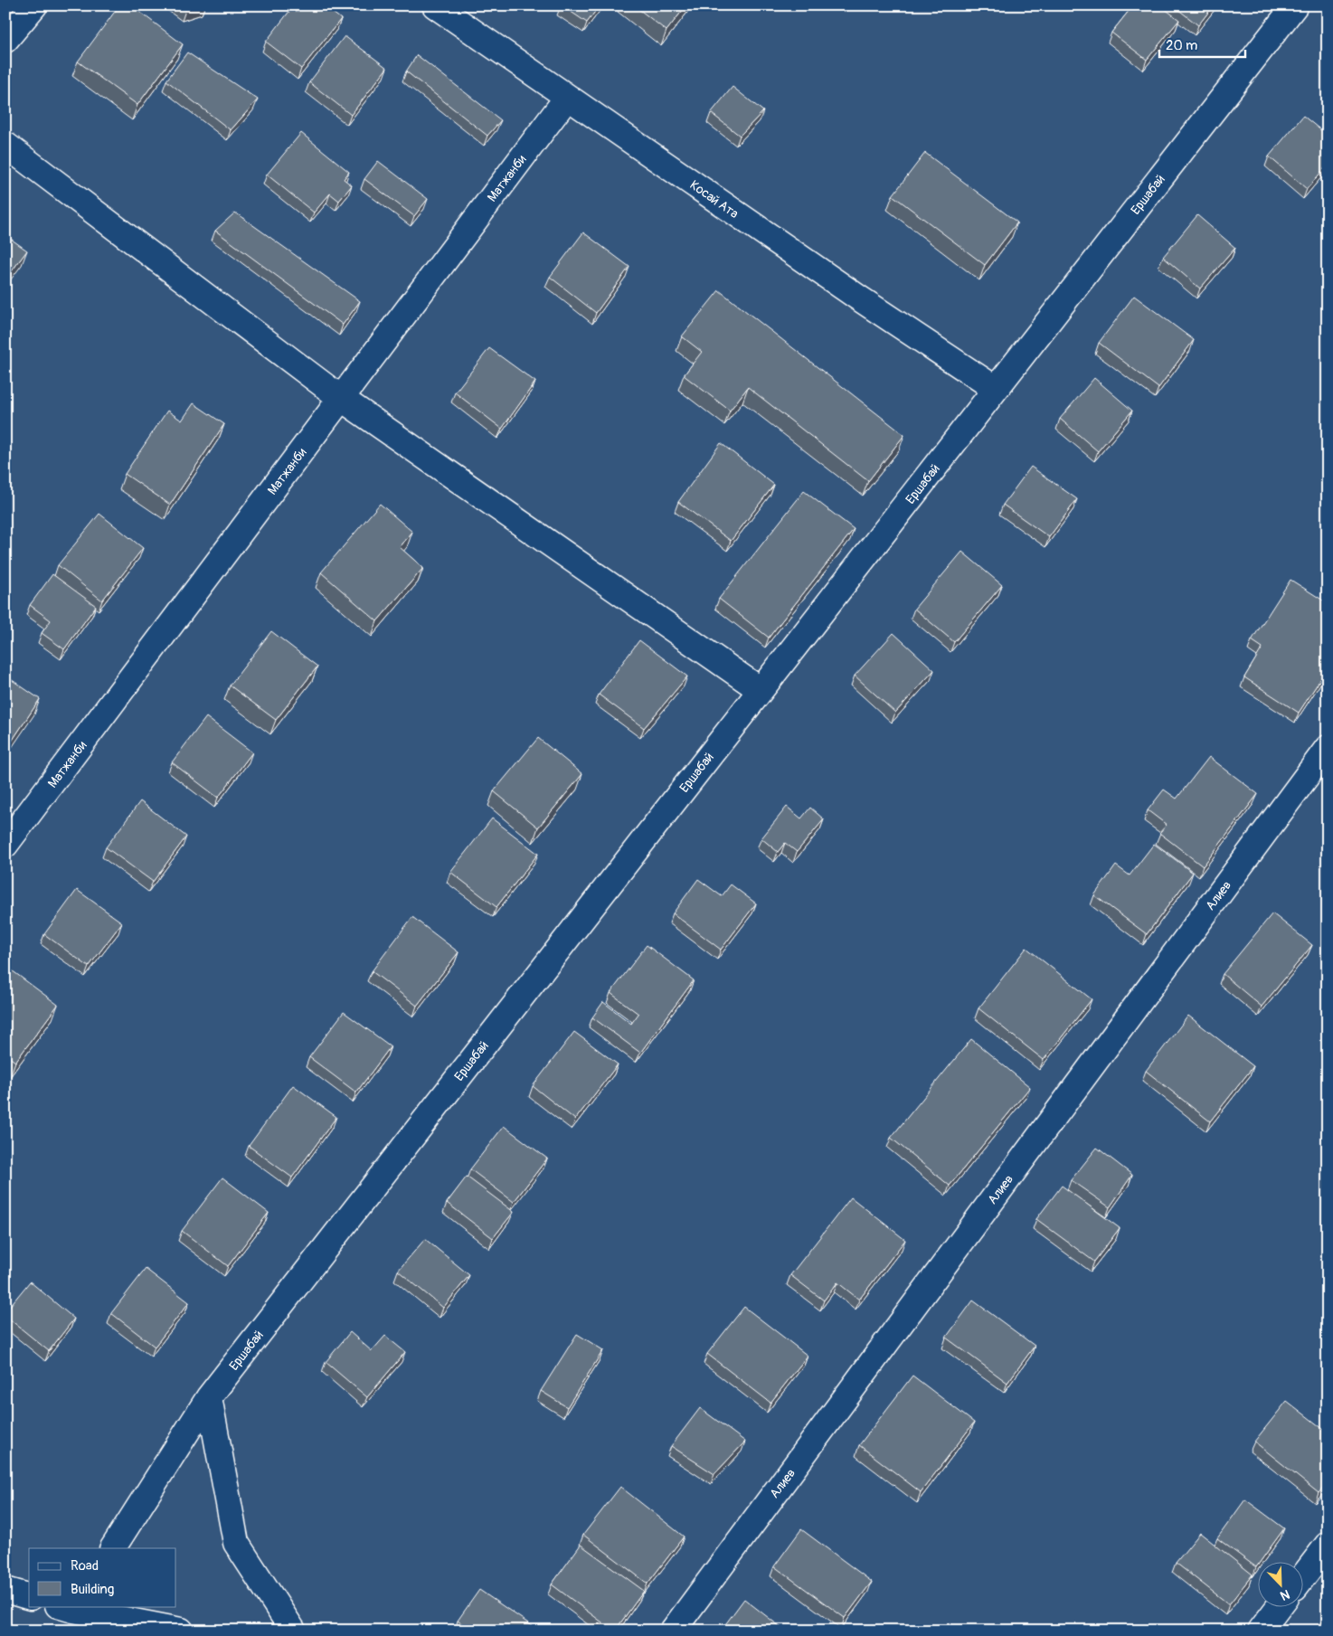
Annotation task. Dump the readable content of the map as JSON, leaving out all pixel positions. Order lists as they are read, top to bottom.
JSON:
{
  "streets": {
    "street": [
      "Матжанби",
      "Ершабай",
      "Косай Ата",
      "Алиев"
    ]
  },
  "crossings": [
    ["Матжанби", "Косай Ата"],
    ["Ершабай", "Косай Ата"]
  ],
  "legend": ["Road", "Building"],
  "scale_bar": "20 m",
  "north": "bottom right"
}
